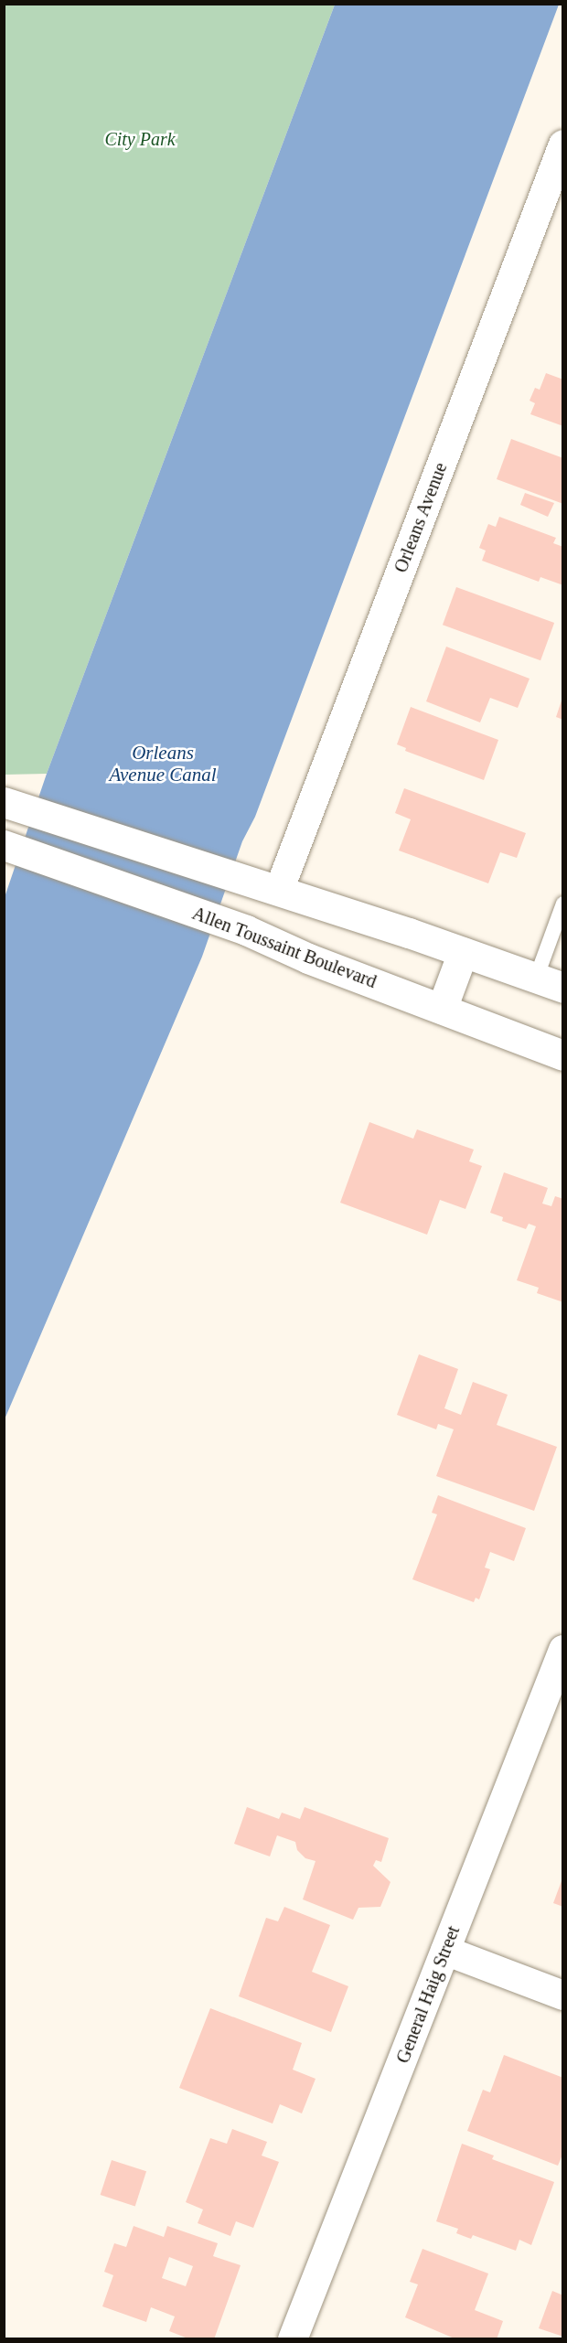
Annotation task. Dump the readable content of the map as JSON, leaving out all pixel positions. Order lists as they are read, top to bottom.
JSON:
{
  "streets": {
    "main road": ["Allen Toussaint Boulevard"],
    "street": ["Orleans Avenue", "General Haig Street"]
  },
  "water": ["Orleans Avenue Canal"],
  "parks": ["City Park"]
}
